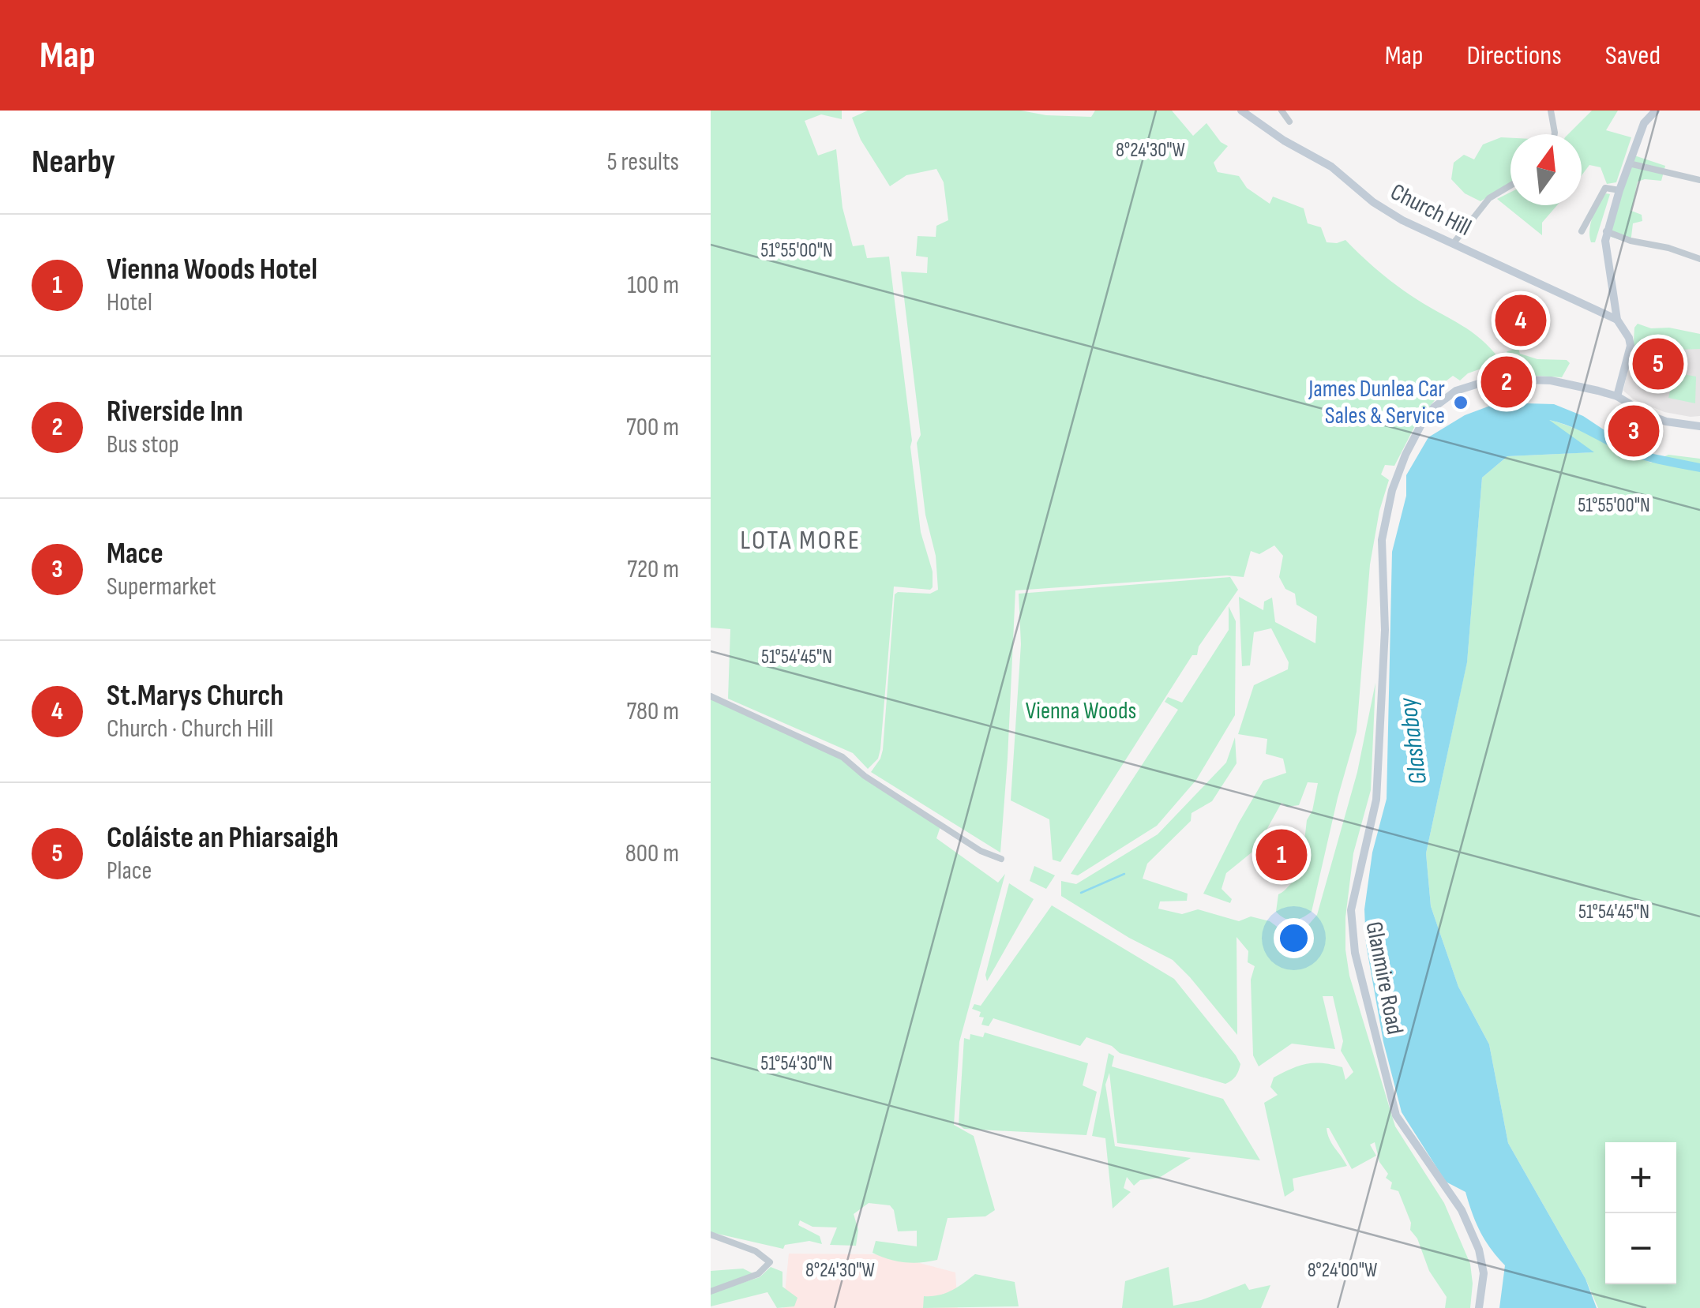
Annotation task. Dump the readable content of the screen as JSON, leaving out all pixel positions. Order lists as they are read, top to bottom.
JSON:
{
  "streets": {
    "main road": ["Church Hill", "Glanmire Road"]
  },
  "districts": ["LOTA MORE"],
  "water": ["Glashaboy"],
  "parks": ["Vienna Woods"],
  "places": ["James Dunlea Car Sales & Service"],
  "north": "top",
  "page": {
    "header": "Map",
    "nav": ["Map", "Directions", "Saved"],
    "heading": ["Nearby", "5 results"],
    "list": [
      {
        "mark": "1",
        "name": "Vienna Woods Hotel",
        "note": "Hotel",
        "value": "100 m"
      },
      {
        "mark": "2",
        "name": "Riverside Inn",
        "note": "Bus stop",
        "value": "700 m"
      },
      {
        "mark": "3",
        "name": "Mace",
        "note": "Supermarket",
        "value": "720 m"
      },
      {
        "mark": "4",
        "name": "St.Marys Church",
        "note": "Church · Church Hill",
        "value": "780 m"
      },
      {
        "mark": "5",
        "name": "Coláiste an Phiarsaigh",
        "note": "Place",
        "value": "800 m"
      }
    ],
    "pins": [
      "4",
      "5",
      "2",
      "3",
      "1"
    ],
    "map_buttons": ["+", "−"]
  },
  "coordinates": [
    "8°24'30\"W",
    "51°55'00\"N",
    "51°54'45\"N",
    "51°54'30\"N",
    "8°24'00\"W"
  ]
}
